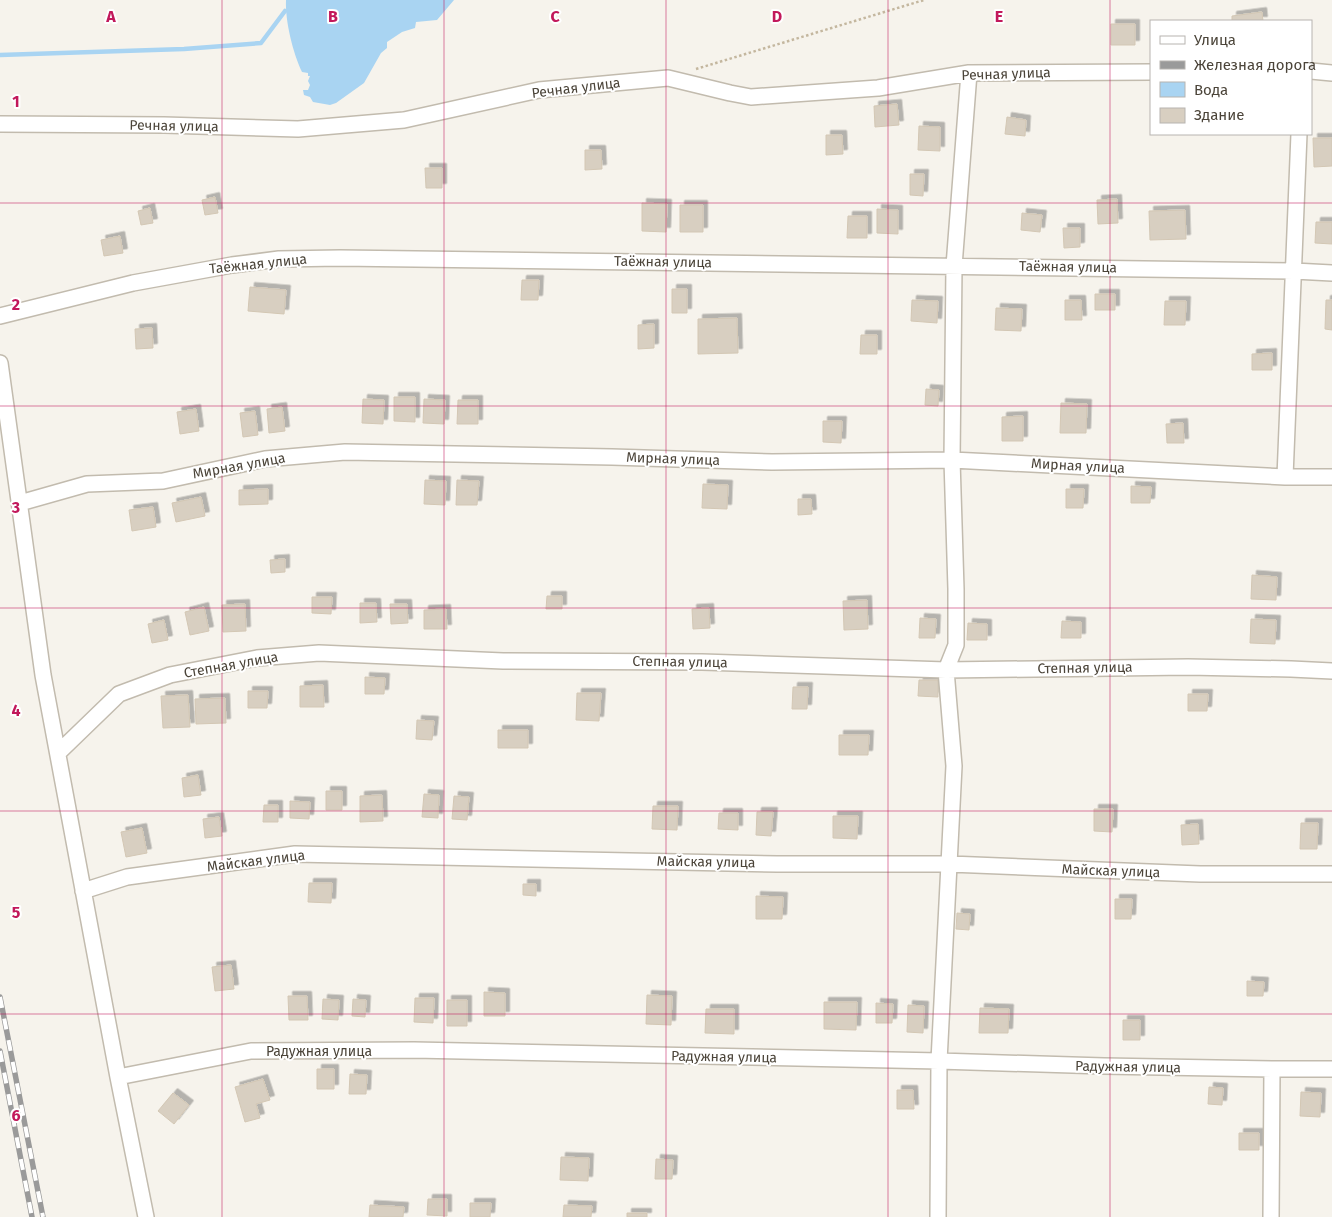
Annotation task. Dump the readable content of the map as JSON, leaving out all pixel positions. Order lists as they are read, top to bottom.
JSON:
{
  "streets": {
    "street": [
      "Речная улица",
      "Таёжная улица",
      "Мирная улица",
      "Степная улица",
      "Майская улица",
      "Радужная улица"
    ]
  },
  "legend": [
    "Улица",
    "Железная дорога",
    "Вода",
    "Здание"
  ],
  "grid": {
    "columns": [
      "A",
      "B",
      "C",
      "D",
      "E"
    ],
    "rows": [
      "1",
      "2",
      "3",
      "4",
      "5",
      "6"
    ]
  }
}
